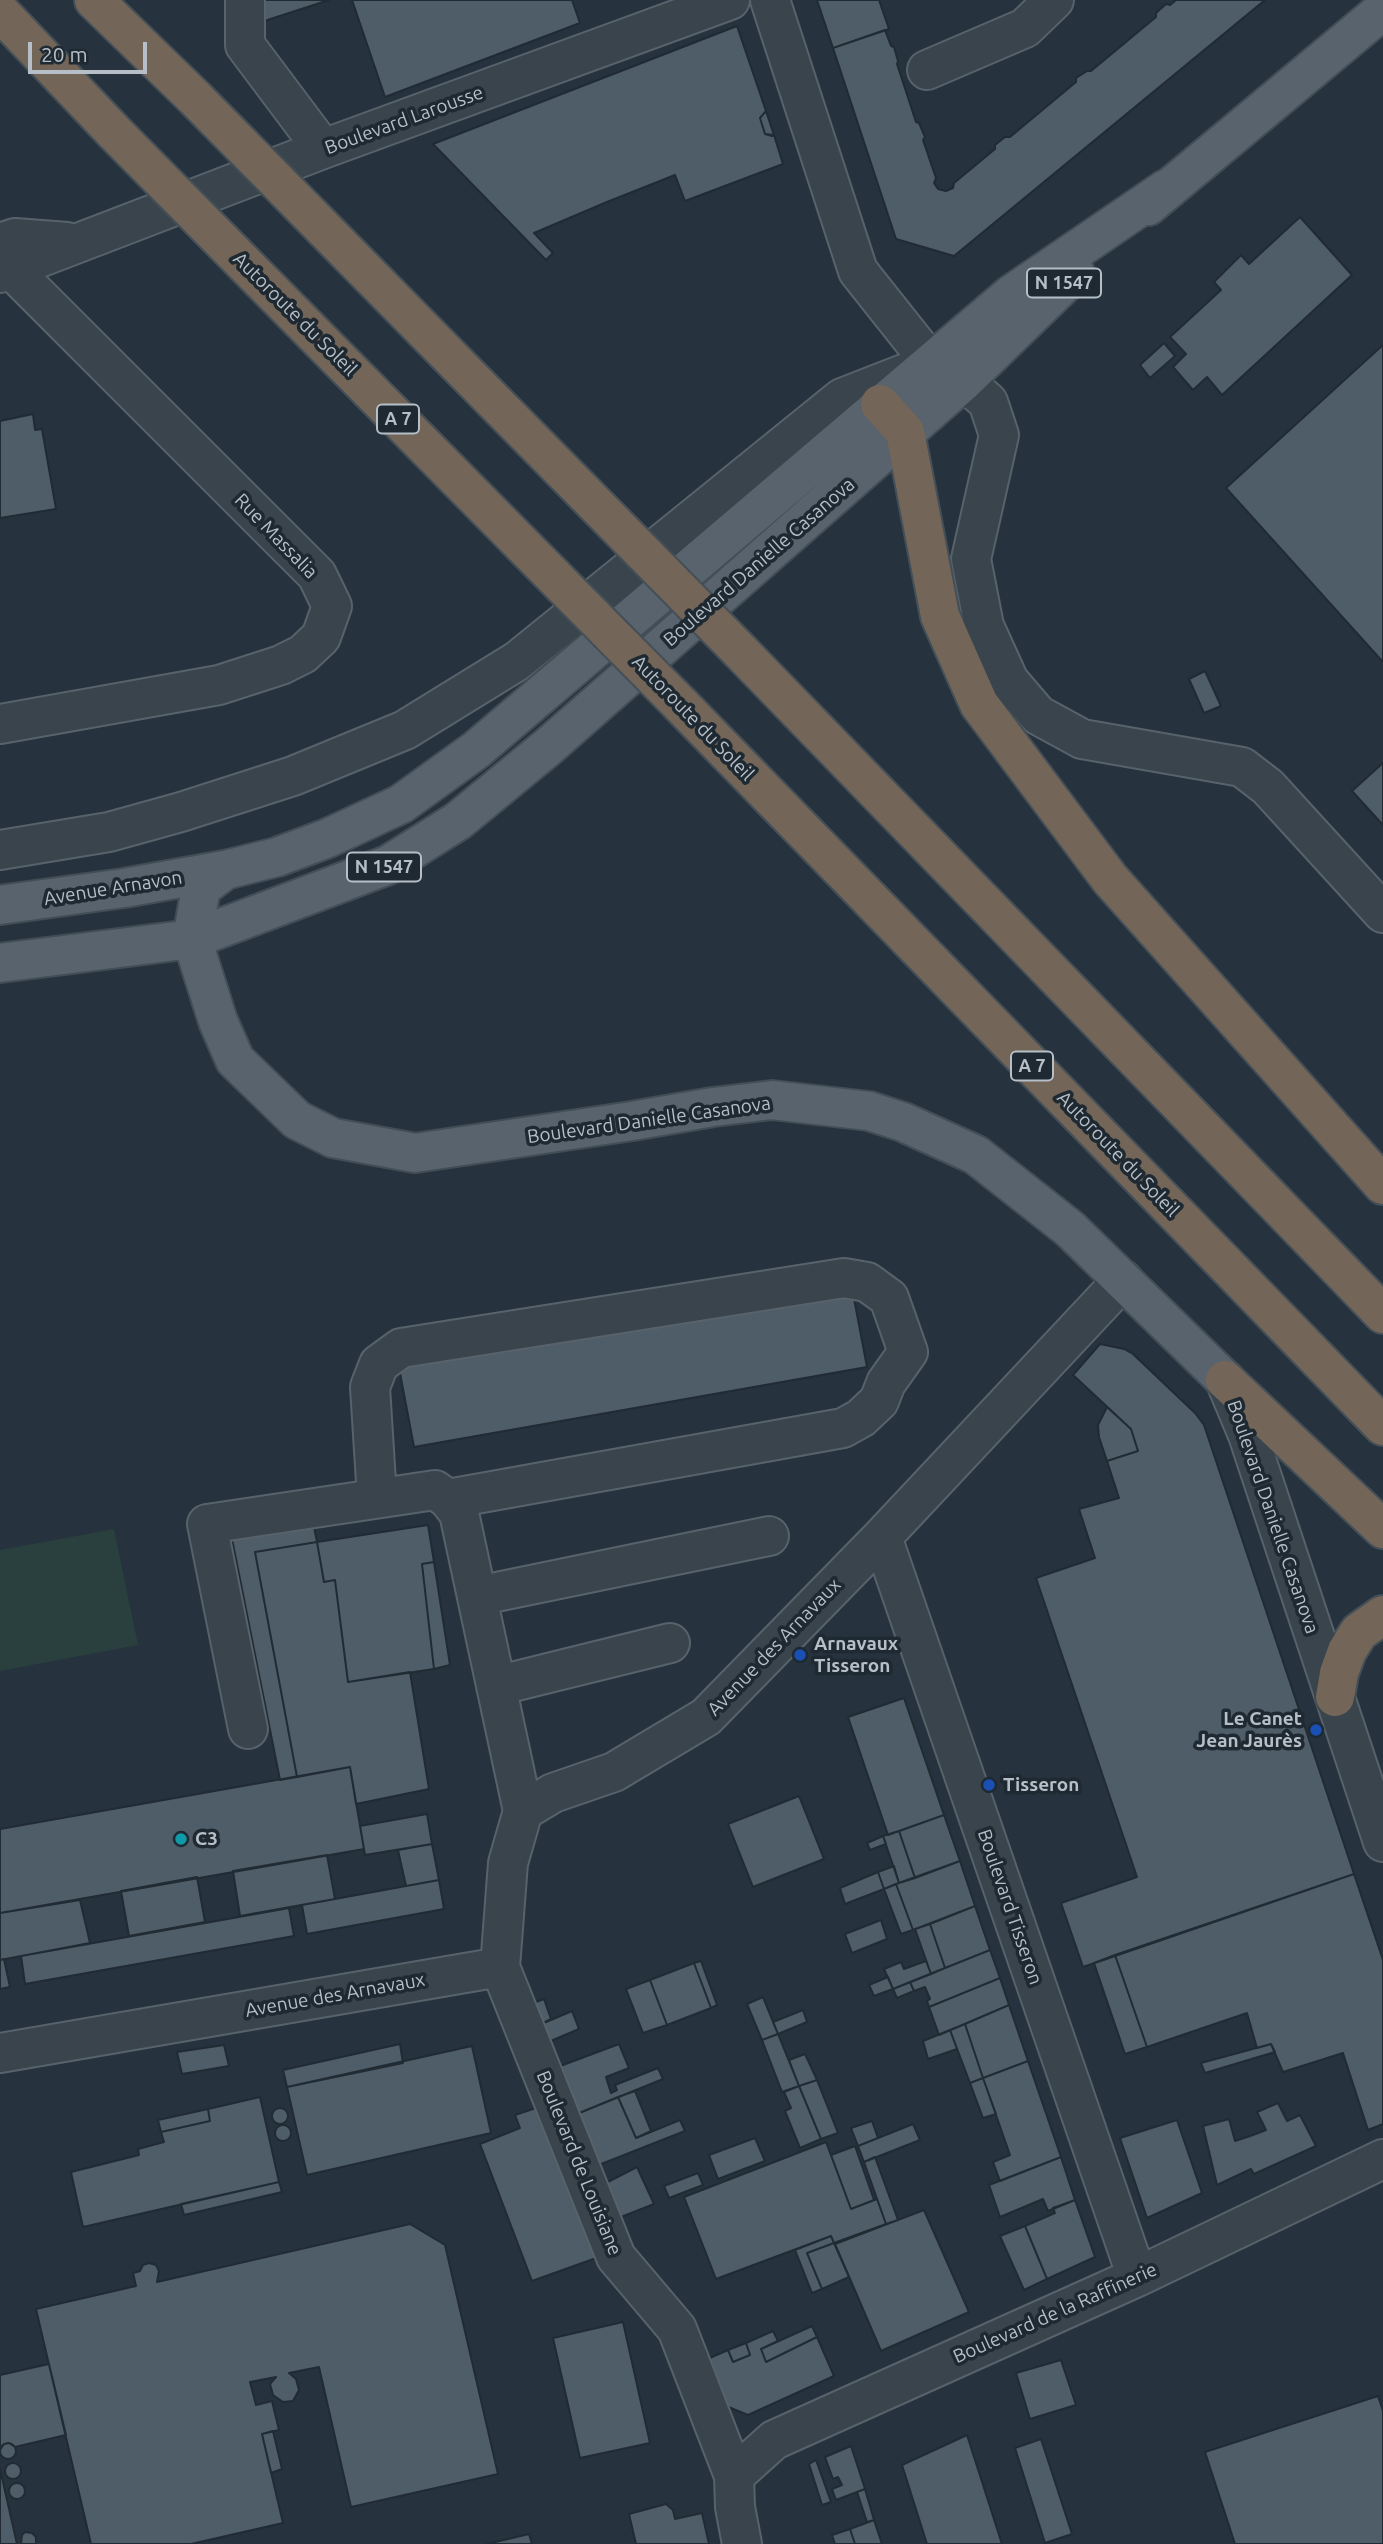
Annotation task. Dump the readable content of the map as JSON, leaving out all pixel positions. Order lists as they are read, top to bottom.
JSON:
{
  "streets": {
    "highway": ["Autoroute du Soleil", "A 7"],
    "main road": ["N 1547", "Boulevard Danielle Casanova", "Avenue Arnavon"],
    "street": [
      "Boulevard Larousse",
      "Rue Massalia",
      "Avenue des Arnavaux",
      "Boulevard Tisseron",
      "Boulevard de Louisiane",
      "Boulevard de la Raffinerie"
    ]
  },
  "crossings": [
    ["Boulevard Larousse", "Rue Massalia"],
    ["N 1547", "Boulevard Danielle Casanova"],
    ["Boulevard Danielle Casanova", "Avenue Arnavon"],
    ["Boulevard Danielle Casanova", "Avenue des Arnavaux"],
    ["Avenue des Arnavaux", "Boulevard Tisseron"],
    ["Avenue des Arnavaux", "Boulevard de Louisiane"],
    ["Boulevard Tisseron", "Boulevard de la Raffinerie"],
    ["Boulevard de Louisiane", "Boulevard de la Raffinerie"]
  ],
  "places": [
    "Arnavaux Tisseron",
    "Le Canet Jean Jaurès",
    "Tisseron",
    "C3"
  ],
  "scale_bar": "20 m"
}
